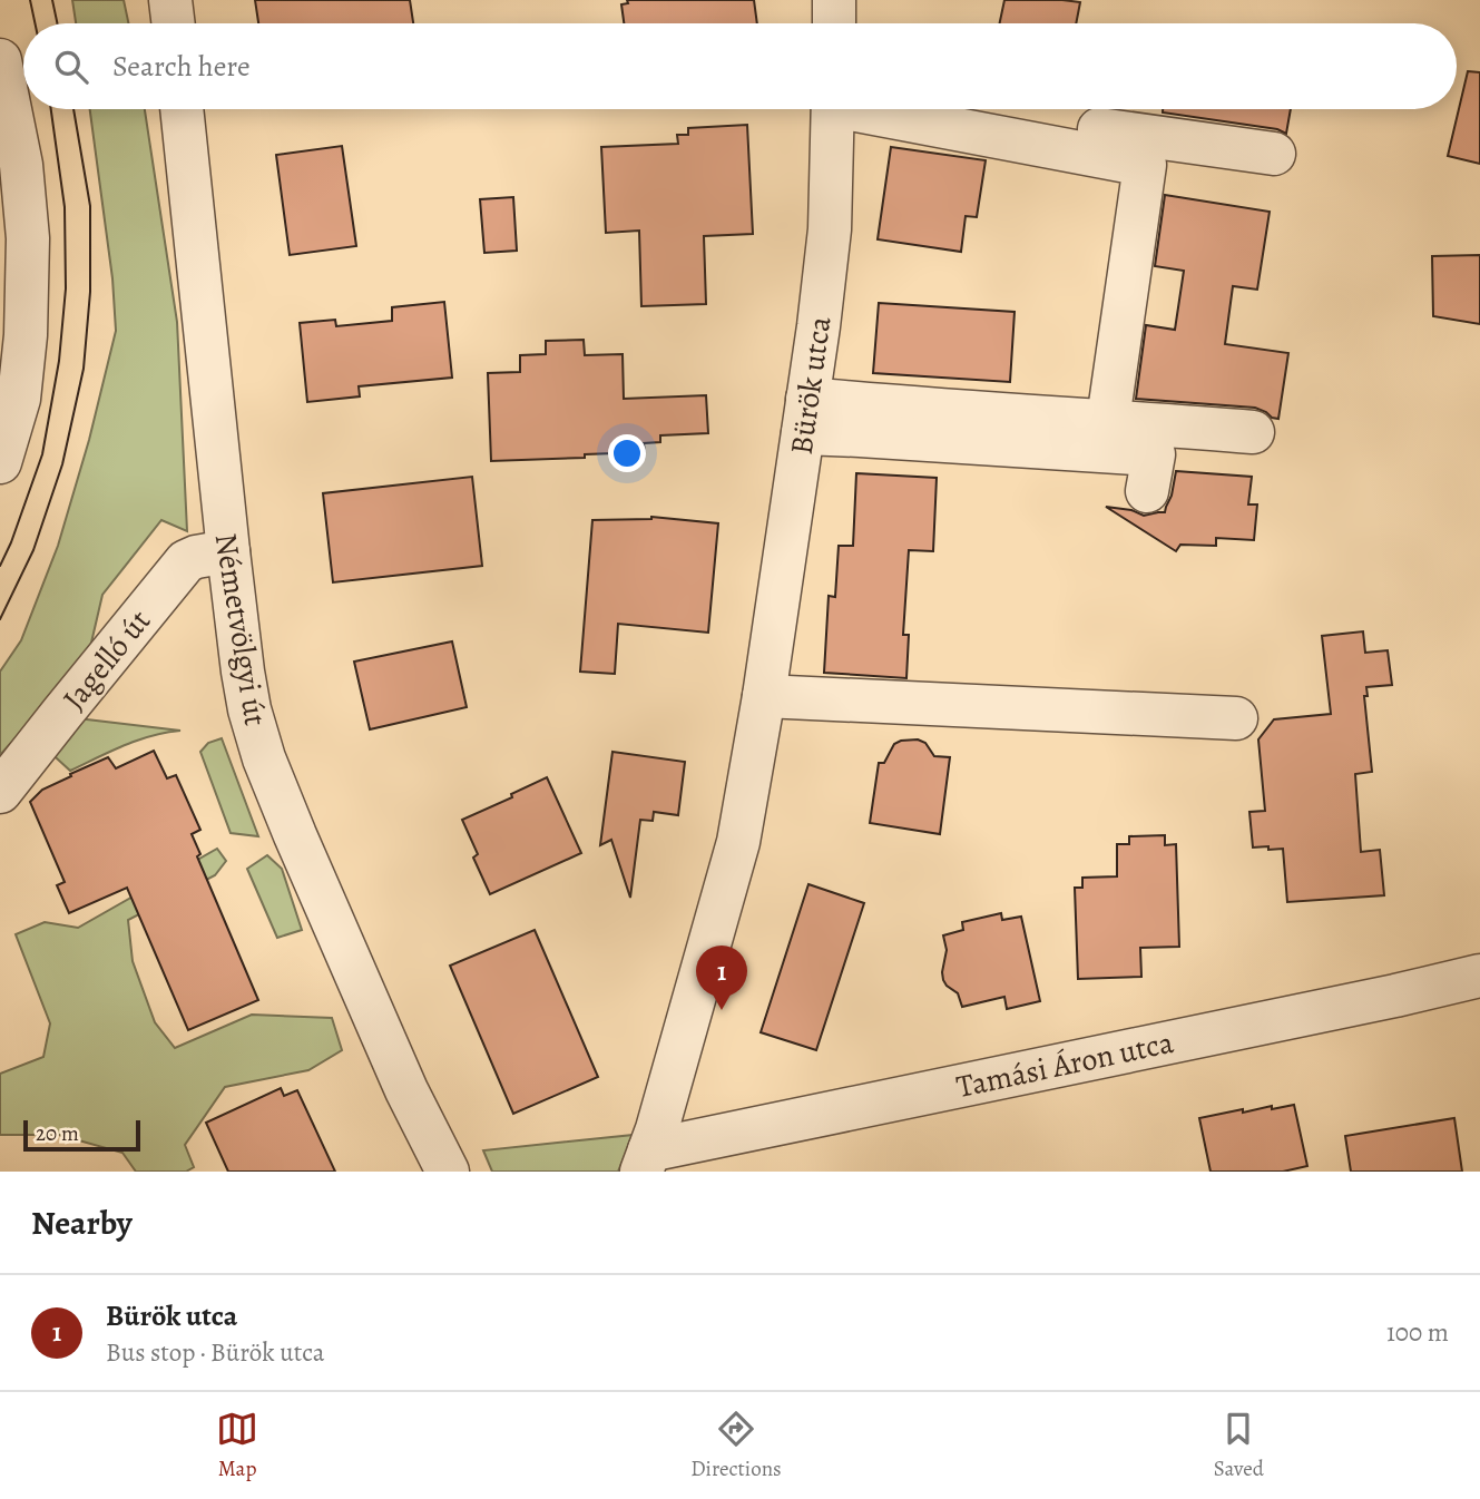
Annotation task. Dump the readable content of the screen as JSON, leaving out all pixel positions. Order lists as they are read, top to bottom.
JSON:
{
  "streets": {
    "street": [
      "Bürök utca",
      "Németvölgyi út",
      "Jagelló út",
      "Tamási Áron utca"
    ]
  },
  "crossings": [
    ["Bürök utca", "Tamási Áron utca"],
    ["Németvölgyi út", "Jagelló út"]
  ],
  "scale_bar": "20 m",
  "page": {
    "search": "Search here",
    "pins": "1",
    "scale": "20 m",
    "heading": "Nearby",
    "list": [
      {
        "mark": "1",
        "name": "Bürök utca",
        "note": "Bus stop · Bürök utca",
        "value": "100 m"
      }
    ],
    "nav": ["Map", "Directions", "Saved"]
  }
}
